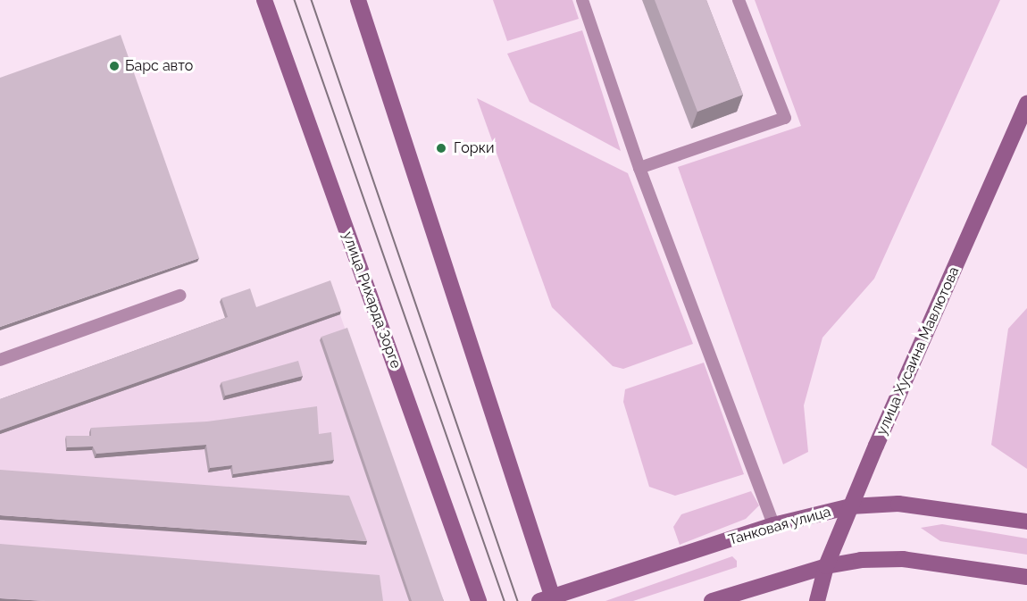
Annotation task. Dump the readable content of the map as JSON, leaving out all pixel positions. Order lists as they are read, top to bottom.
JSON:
{
  "streets": {
    "main road": ["улица Рихарда Зорге", "улица Хусаина Мавлютова", "Танковая улица"]
  },
  "crossings": [
    ["улица Хусаина Мавлютова", "Танковая улица"]
  ],
  "places": ["Барс авто", "Горки"]
}
